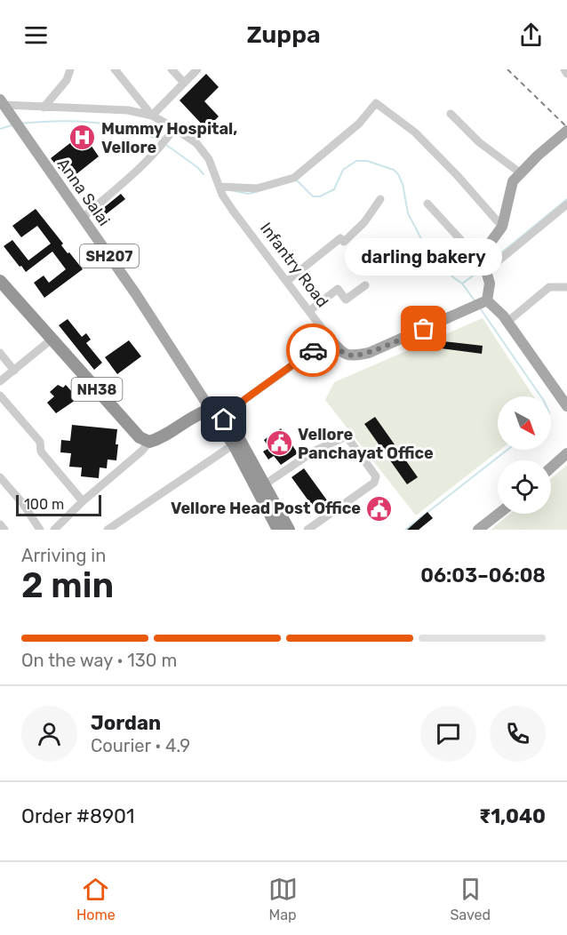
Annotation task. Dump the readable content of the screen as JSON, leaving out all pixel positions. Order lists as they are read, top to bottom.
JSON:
{
  "streets": {
    "highway": ["Anna Salai", "NH38"],
    "main road": ["SH207", "Infantry Road"]
  },
  "crossings": [
    ["Anna Salai", "Infantry Road"]
  ],
  "places": {
    "hospital": ["Mummy Hospital, Vellore"],
    "other": ["darling bakery"],
    "public building": ["Vellore Panchayat Office", "Vellore Head Post Office"]
  },
  "scale_bar": "100 m",
  "north": "bottom right",
  "page": {
    "header": "Zuppa",
    "bubble": "darling bakery",
    "scale": "100 m",
    "heading": ["2 min", "Arriving in", "06:03–06:08"],
    "panel": [
      "Jordan",
      "Courier · 4.9",
      "Order #8901",
      "₹1,040"
    ],
    "bar": "On the way · 130 m",
    "tabs": ["Home", "Map", "Saved"]
  }
}
